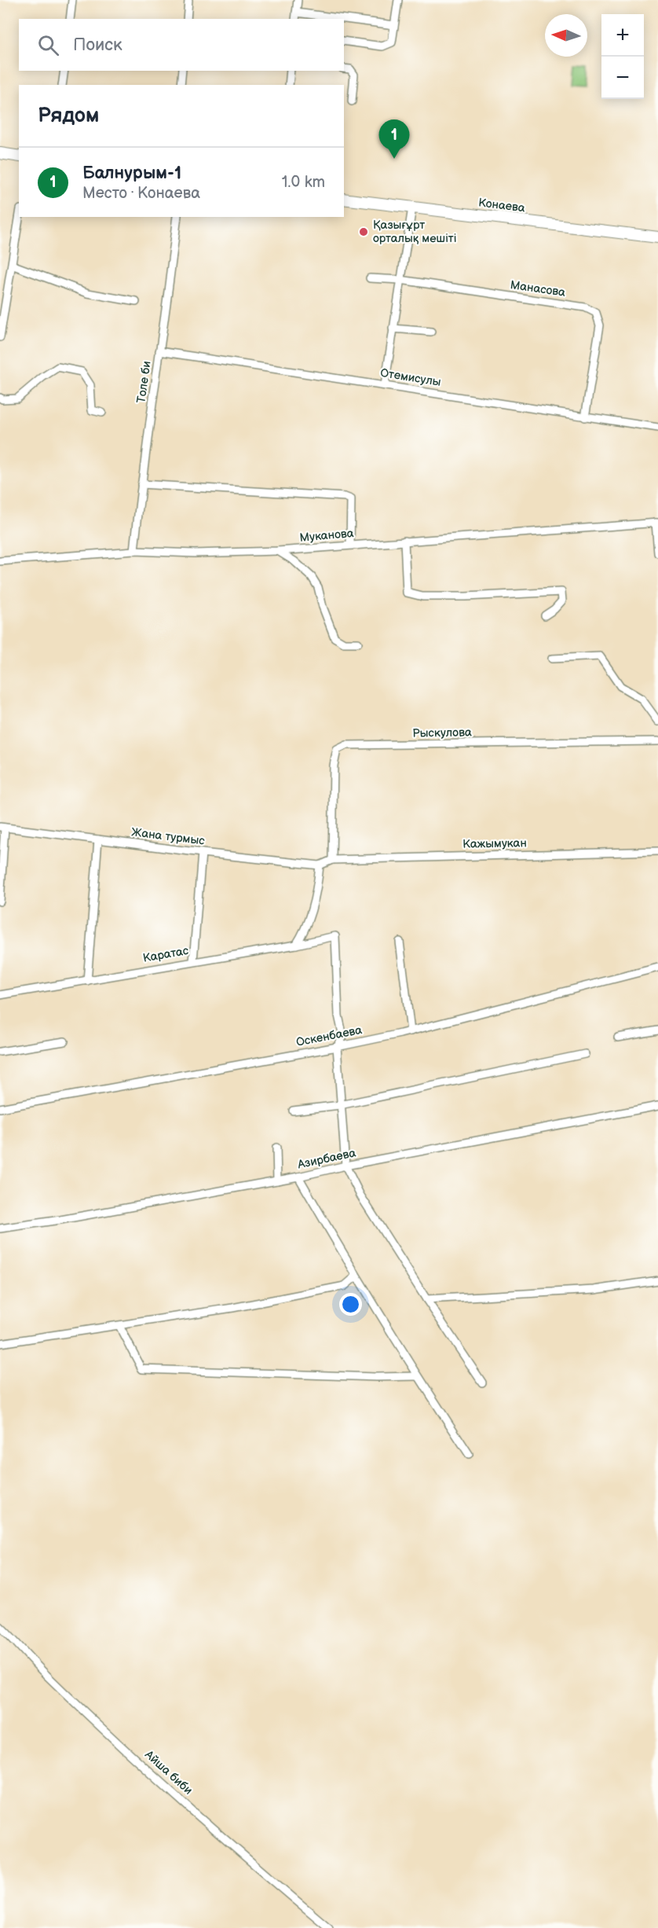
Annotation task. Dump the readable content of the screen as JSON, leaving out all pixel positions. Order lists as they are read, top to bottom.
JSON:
{
  "streets": {
    "main road": ["Конаева"],
    "street": [
      "Манасова",
      "Отемисулы",
      "Толе би",
      "Муканова",
      "Рыскулова",
      "Жана турмыс",
      "Кажымукан",
      "Каратас",
      "Оскенбаева",
      "Азирбаева",
      "Айша биби"
    ]
  },
  "crossings": [
    ["Манасова", "Отемисулы"],
    ["Отемисулы", "Толе би"],
    ["Толе би", "Муканова"],
    ["Рыскулова", "Жана турмыс"],
    ["Рыскулова", "Кажымукан"],
    ["Жана турмыс", "Кажымукан"],
    ["Каратас", "Оскенбаева"]
  ],
  "places": ["Қазығұрт орталық мешіті"],
  "north": "left",
  "page": {
    "map_buttons": ["+", "−"],
    "search": "Поиск",
    "heading": "Рядом",
    "pins": "1",
    "list": [
      {
        "mark": "1",
        "name": "Балнурым-1",
        "note": "Место · Конаева",
        "value": "1.0 km"
      }
    ]
  }
}
